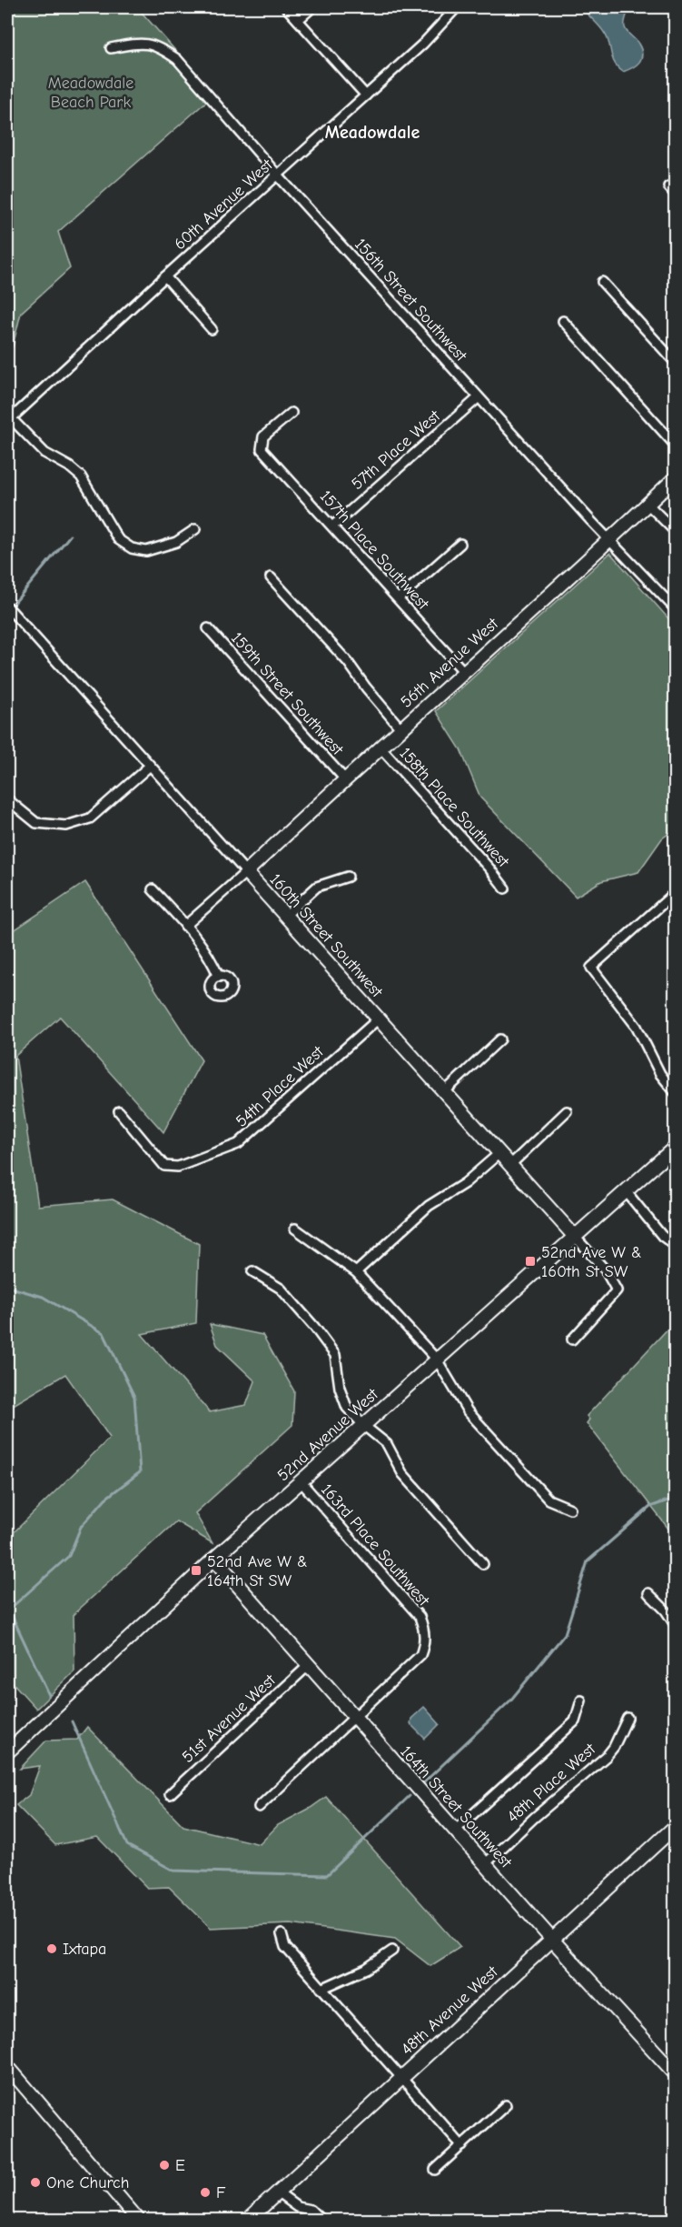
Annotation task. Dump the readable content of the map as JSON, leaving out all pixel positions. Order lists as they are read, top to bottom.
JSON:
{
  "streets": {
    "street": [
      "60th Avenue West",
      "156th Street Southwest",
      "57th Place West",
      "157th Place Southwest",
      "56th Avenue West",
      "159th Street Southwest",
      "158th Place Southwest",
      "160th Street Southwest",
      "54th Place West",
      "52nd Avenue West",
      "163rd Place Southwest",
      "51st Avenue West",
      "48th Place West",
      "164th Street Southwest",
      "48th Avenue West"
    ]
  },
  "crossings": [
    ["60th Avenue West", "156th Street Southwest"],
    ["156th Street Southwest", "57th Place West"],
    ["156th Street Southwest", "56th Avenue West"],
    ["57th Place West", "157th Place Southwest"],
    ["157th Place Southwest", "56th Avenue West"],
    ["56th Avenue West", "159th Street Southwest"],
    ["56th Avenue West", "158th Place Southwest"],
    ["56th Avenue West", "160th Street Southwest"],
    ["160th Street Southwest", "54th Place West"],
    ["160th Street Southwest", "52nd Avenue West"],
    ["52nd Avenue West", "163rd Place Southwest"],
    ["52nd Avenue West", "164th Street Southwest"],
    ["163rd Place Southwest", "164th Street Southwest"],
    ["51st Avenue West", "164th Street Southwest"],
    ["48th Place West", "164th Street Southwest"],
    ["164th Street Southwest", "48th Avenue West"]
  ],
  "districts": ["Meadowdale"],
  "parks": ["Meadowdale Beach Park"],
  "places": {
    "transit": ["52nd Ave W & 160th St SW", "52nd Ave W & 164th St SW"],
    "other": [
      "Ixtapa",
      "E",
      "One Church",
      "F"
    ]
  }
}
